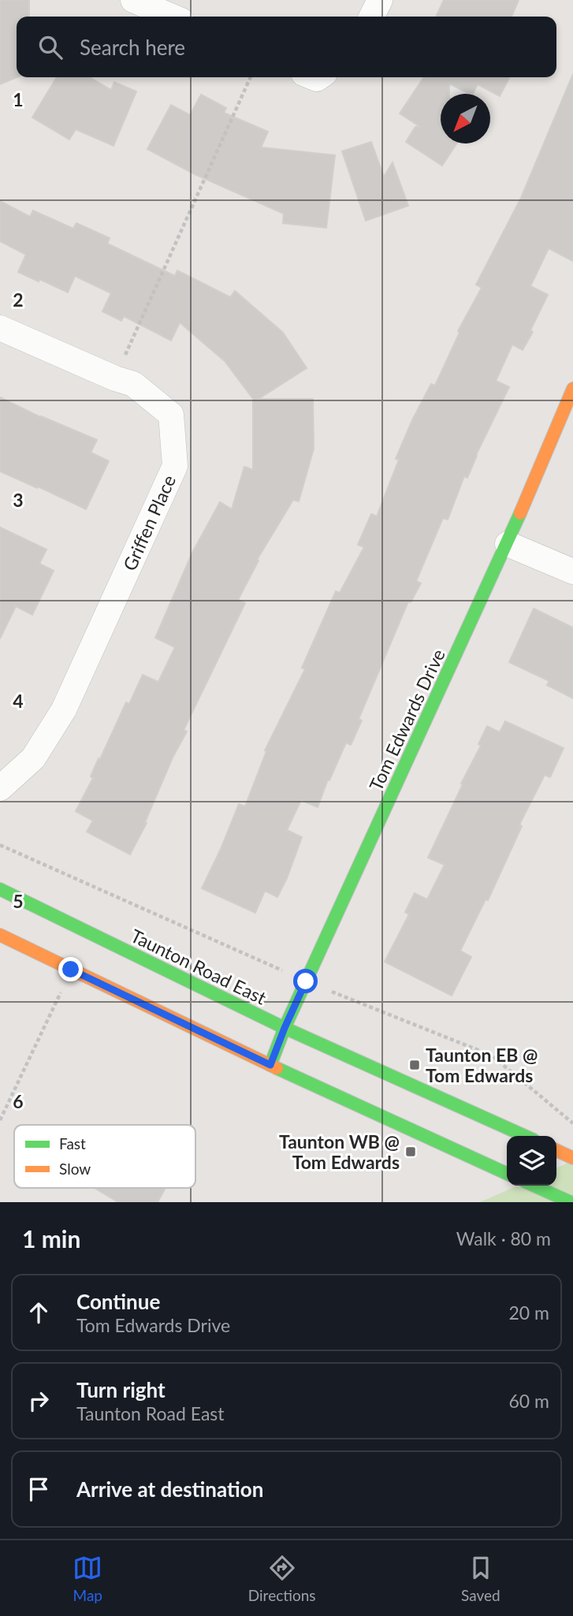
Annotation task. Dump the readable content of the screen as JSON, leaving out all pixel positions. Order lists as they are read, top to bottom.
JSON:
{
  "streets": {
    "main road": ["Tom Edwards Drive", "Taunton Road East"],
    "street": ["Griffen Place"]
  },
  "crossings": [
    ["Tom Edwards Drive", "Taunton Road East"]
  ],
  "places": {
    "transit": ["Taunton EB @ Tom Edwards", "Taunton WB @ Tom Edwards"]
  },
  "legend": ["Fast", "Slow"],
  "north": "bottom left",
  "page": {
    "search": "Search here",
    "heading": ["1 min", "Walk · 80 m"],
    "list": [
      ["Continue", "Tom Edwards Drive", "20 m"],
      ["Turn right", "Taunton Road East", "60 m"],
      "Arrive at destination"
    ],
    "nav": ["Map", "Directions", "Saved"]
  },
  "grid": {
    "rows": [
      "1",
      "2",
      "3",
      "4",
      "5",
      "6"
    ]
  }
}
